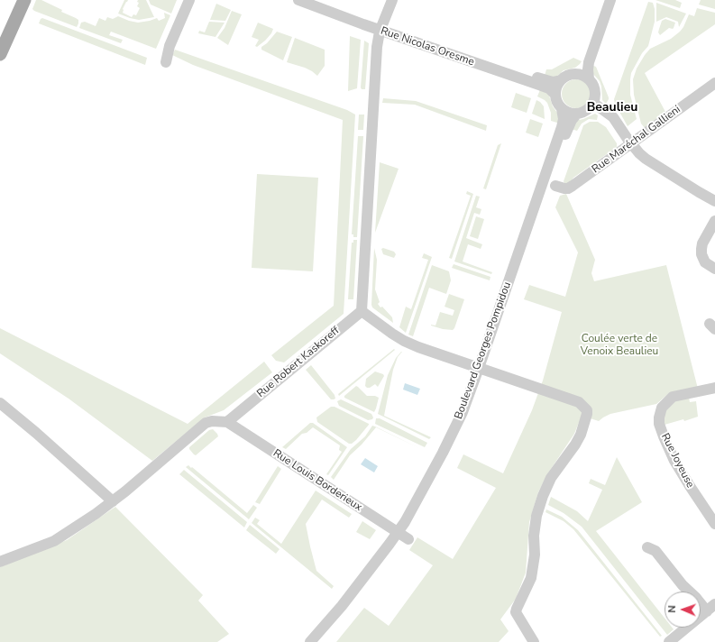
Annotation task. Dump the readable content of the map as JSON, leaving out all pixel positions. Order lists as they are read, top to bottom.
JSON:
{
  "streets": {
    "street": [
      "Rue Nicolas Oresme",
      "Rue Maréchal Gallieni",
      "Boulevard Georges Pompidou",
      "Rue Robert Kaskoreff",
      "Rue Joyeuse",
      "Rue Louis Borderieux"
    ]
  },
  "crossings": [
    ["Rue Nicolas Oresme", "Boulevard Georges Pompidou"],
    ["Boulevard Georges Pompidou", "Rue Louis Borderieux"],
    ["Rue Robert Kaskoreff", "Rue Louis Borderieux"]
  ],
  "districts": ["Beaulieu"],
  "parks": ["Coulée verte de Venoix Beaulieu"],
  "north": "left"
}
